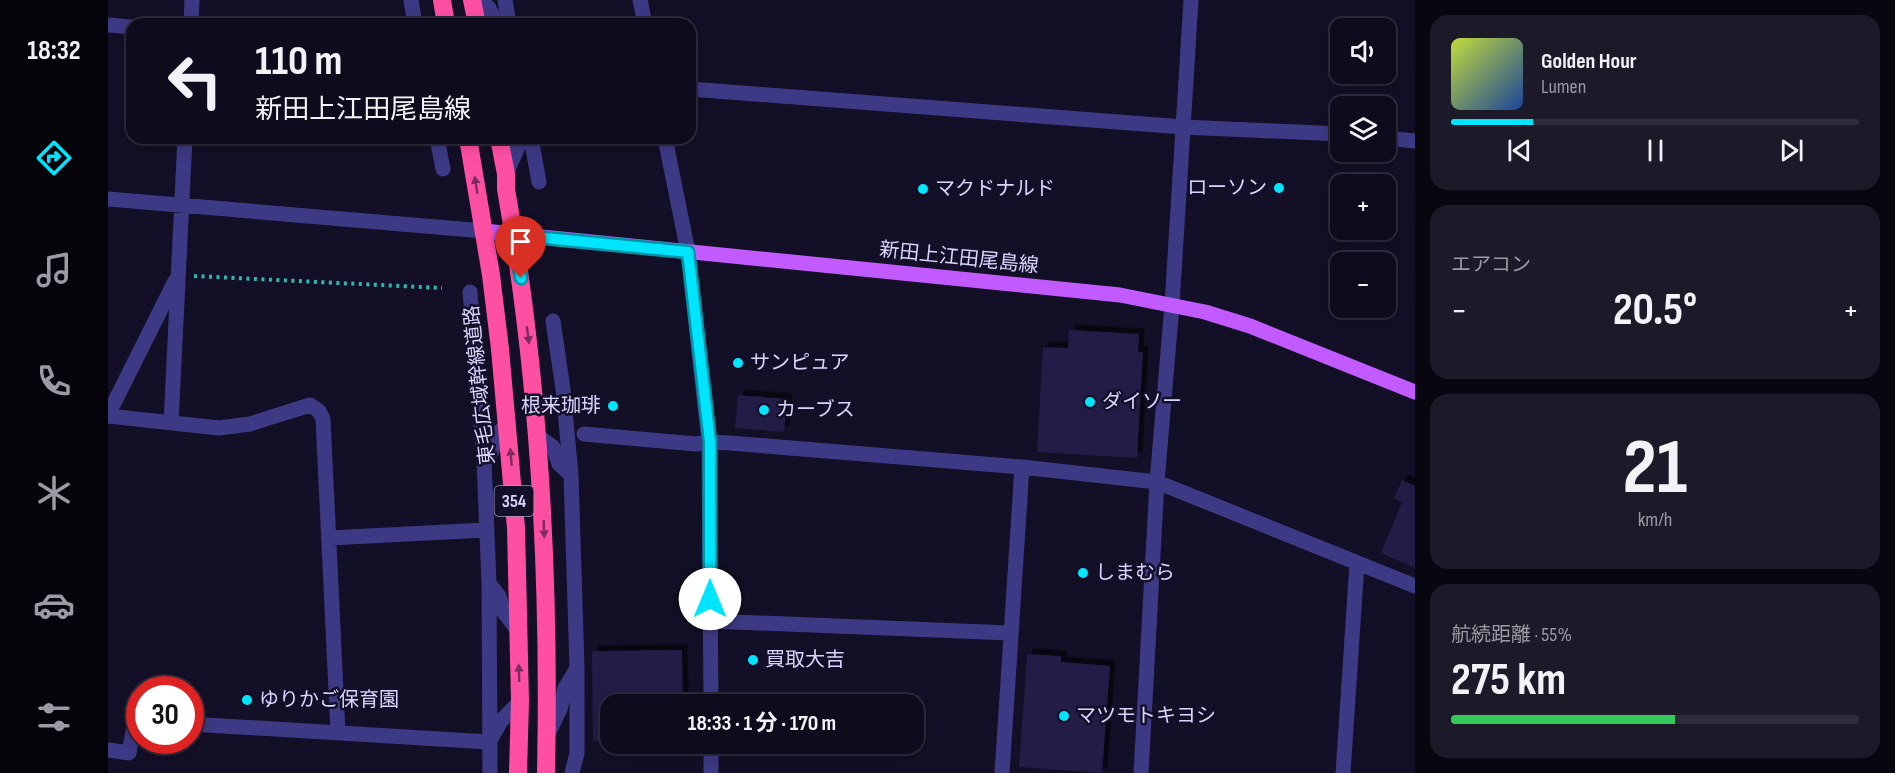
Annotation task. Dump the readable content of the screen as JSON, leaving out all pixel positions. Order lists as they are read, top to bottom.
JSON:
{
  "streets": {
    "highway": ["東毛広域幹線道路", "354"],
    "main road": ["新田上江田尾島線"]
  },
  "crossings": [
    ["新田上江田尾島線", "東毛広域幹線道路"],
    ["新田上江田尾島線", "354"]
  ],
  "places": [
    "ローソン",
    "マクドナルド",
    "サンピュア",
    "ダイソー",
    "根来珈琲",
    "カーブス",
    "しまむら",
    "買取大吉",
    "ゆりかご保育園",
    "マツモトキヨシ"
  ],
  "page": {
    "tabs": "18:32",
    "map_buttons": ["+", "−"],
    "turn": ["110 m", "新田上江田尾島線"],
    "song": ["Golden Hour", "Lumen"],
    "tile": [
      "エアコン",
      ["21", "km/h"],
      ["航続距離 · 55%", "275 km"]
    ],
    "heat": ["−", "20.5°", "+"],
    "limit": "30",
    "trip": "18:33 · 1 分 · 170 m"
  }
}
